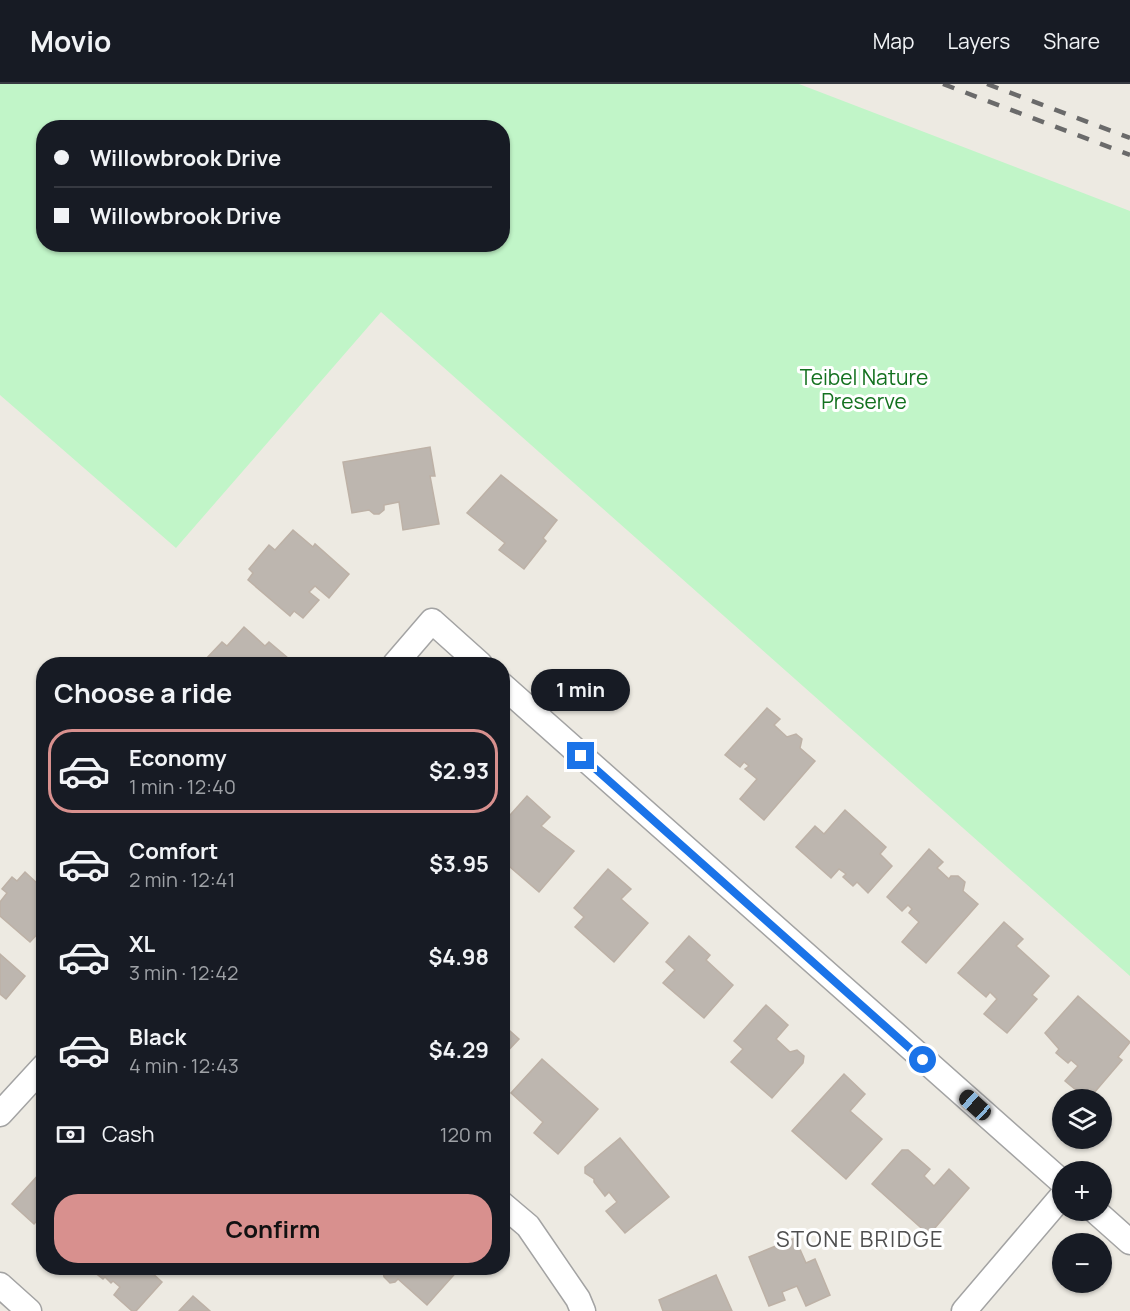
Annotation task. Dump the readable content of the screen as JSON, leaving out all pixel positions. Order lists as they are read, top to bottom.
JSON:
{
  "districts": ["STONE BRIDGE"],
  "parks": ["Teibel Nature Preserve"],
  "page": {
    "header": "Movio",
    "nav": ["Map", "Layers", "Share"],
    "banner": ["Willowbrook Drive", "Willowbrook Drive"],
    "heading": "Choose a ride",
    "bubble": "1 min",
    "list": [
      {
        "name": "Economy",
        "note": "1 min · 12:40",
        "value": "$2.93"
      },
      {
        "name": "Comfort",
        "note": "2 min · 12:41",
        "value": "$3.95"
      },
      {
        "name": "XL",
        "note": "3 min · 12:42",
        "value": "$4.98"
      },
      {
        "name": "Black",
        "note": "4 min · 12:43",
        "value": "$4.29"
      }
    ],
    "map_buttons": ["+", "−"],
    "pay": ["Cash", "120 m"],
    "buttons": "Confirm"
  }
}
